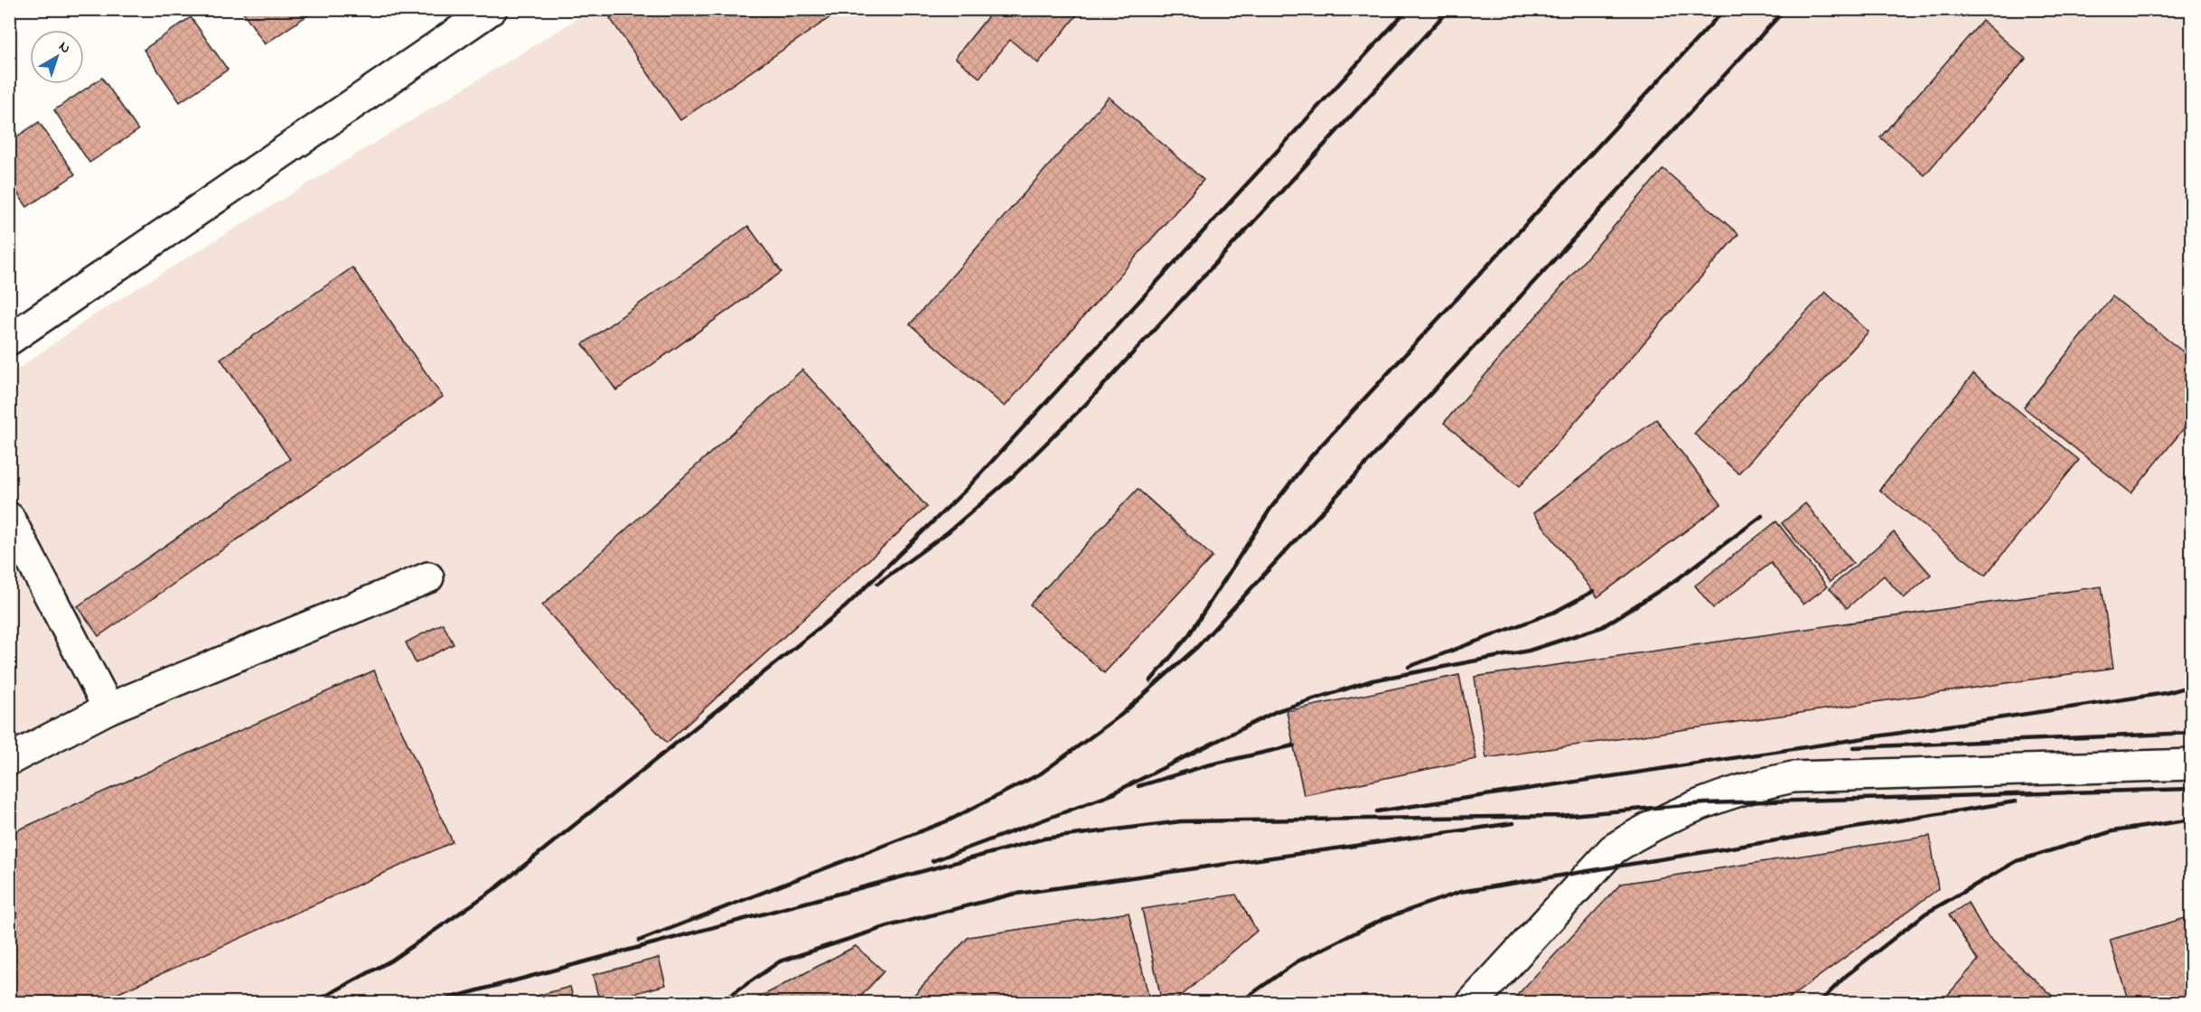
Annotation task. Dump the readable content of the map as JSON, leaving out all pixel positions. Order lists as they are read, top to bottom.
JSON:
{
  "north": "top right"
}
